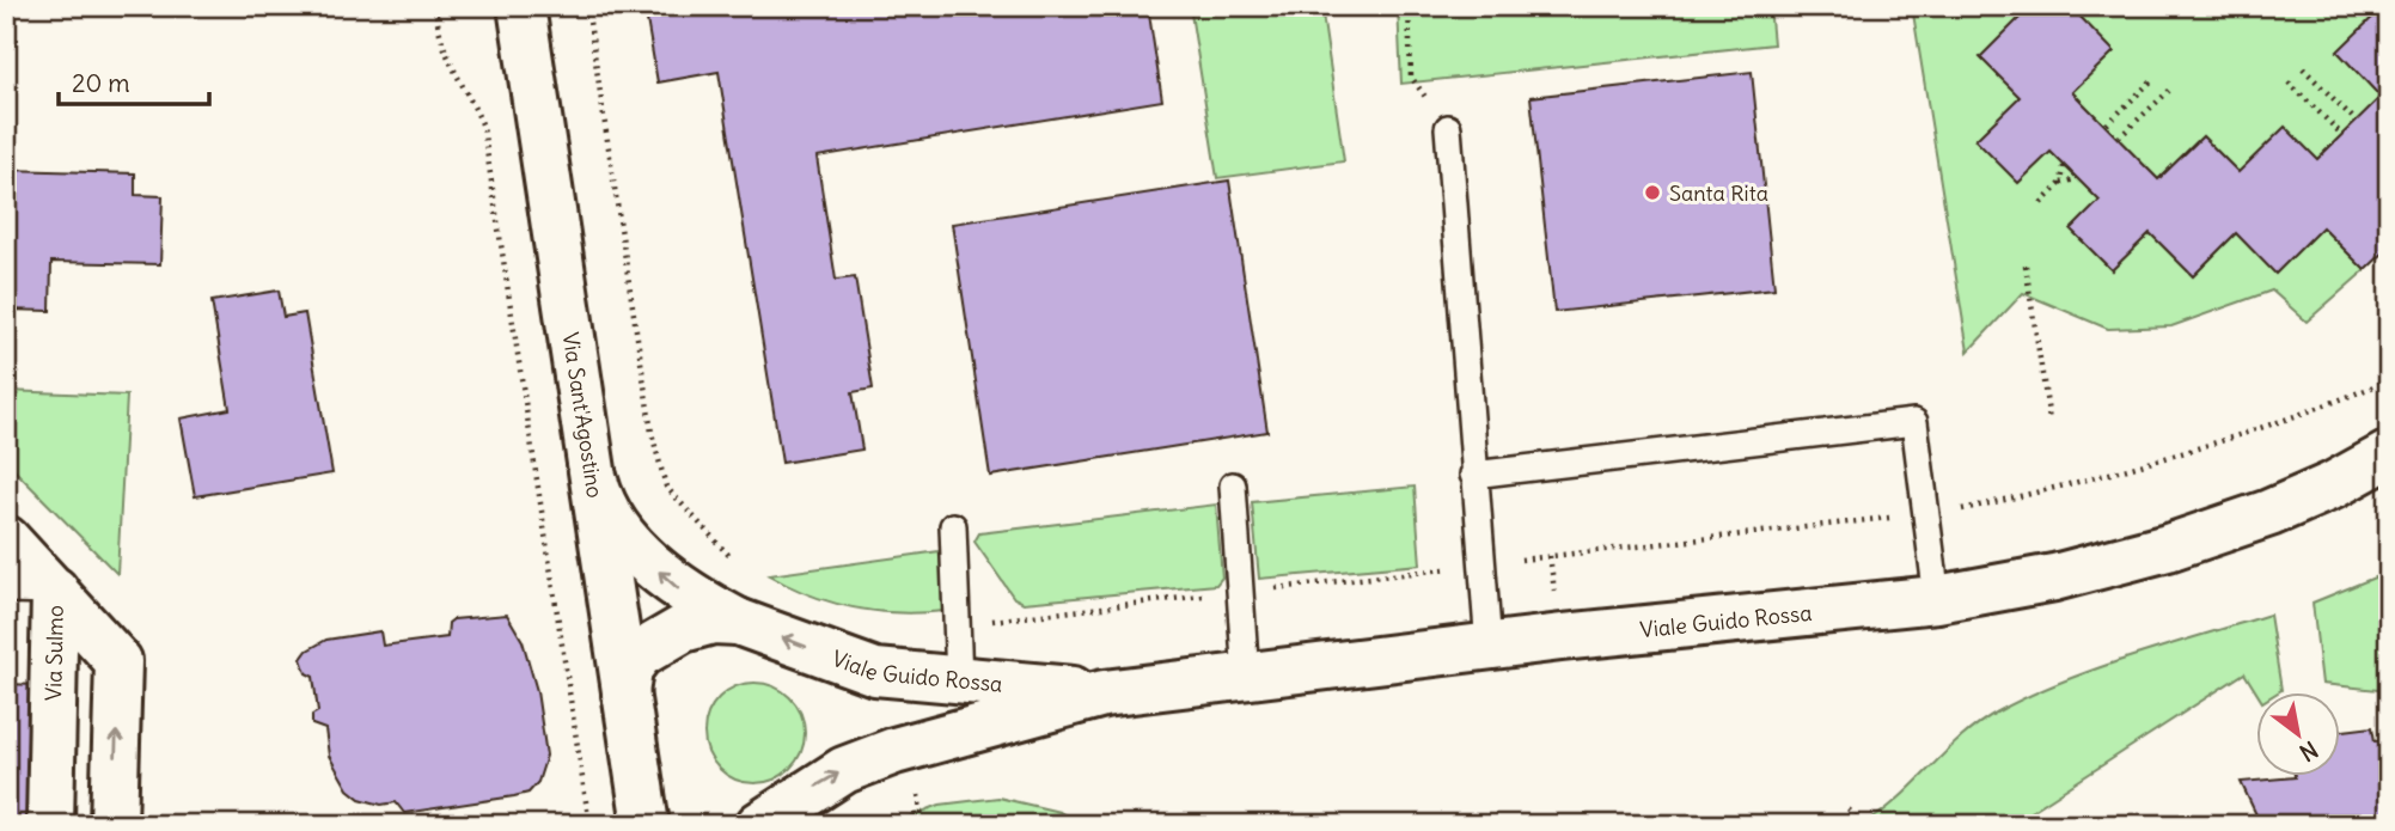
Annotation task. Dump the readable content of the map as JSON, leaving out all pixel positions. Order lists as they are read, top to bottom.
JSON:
{
  "streets": {
    "street": ["Via Sant'Agostino", "Viale Guido Rossa", "Via Sulmo"]
  },
  "crossings": [
    ["Via Sant'Agostino", "Viale Guido Rossa"]
  ],
  "places": ["Santa Rita"],
  "scale_bar": "20 m",
  "north": "bottom right"
}
